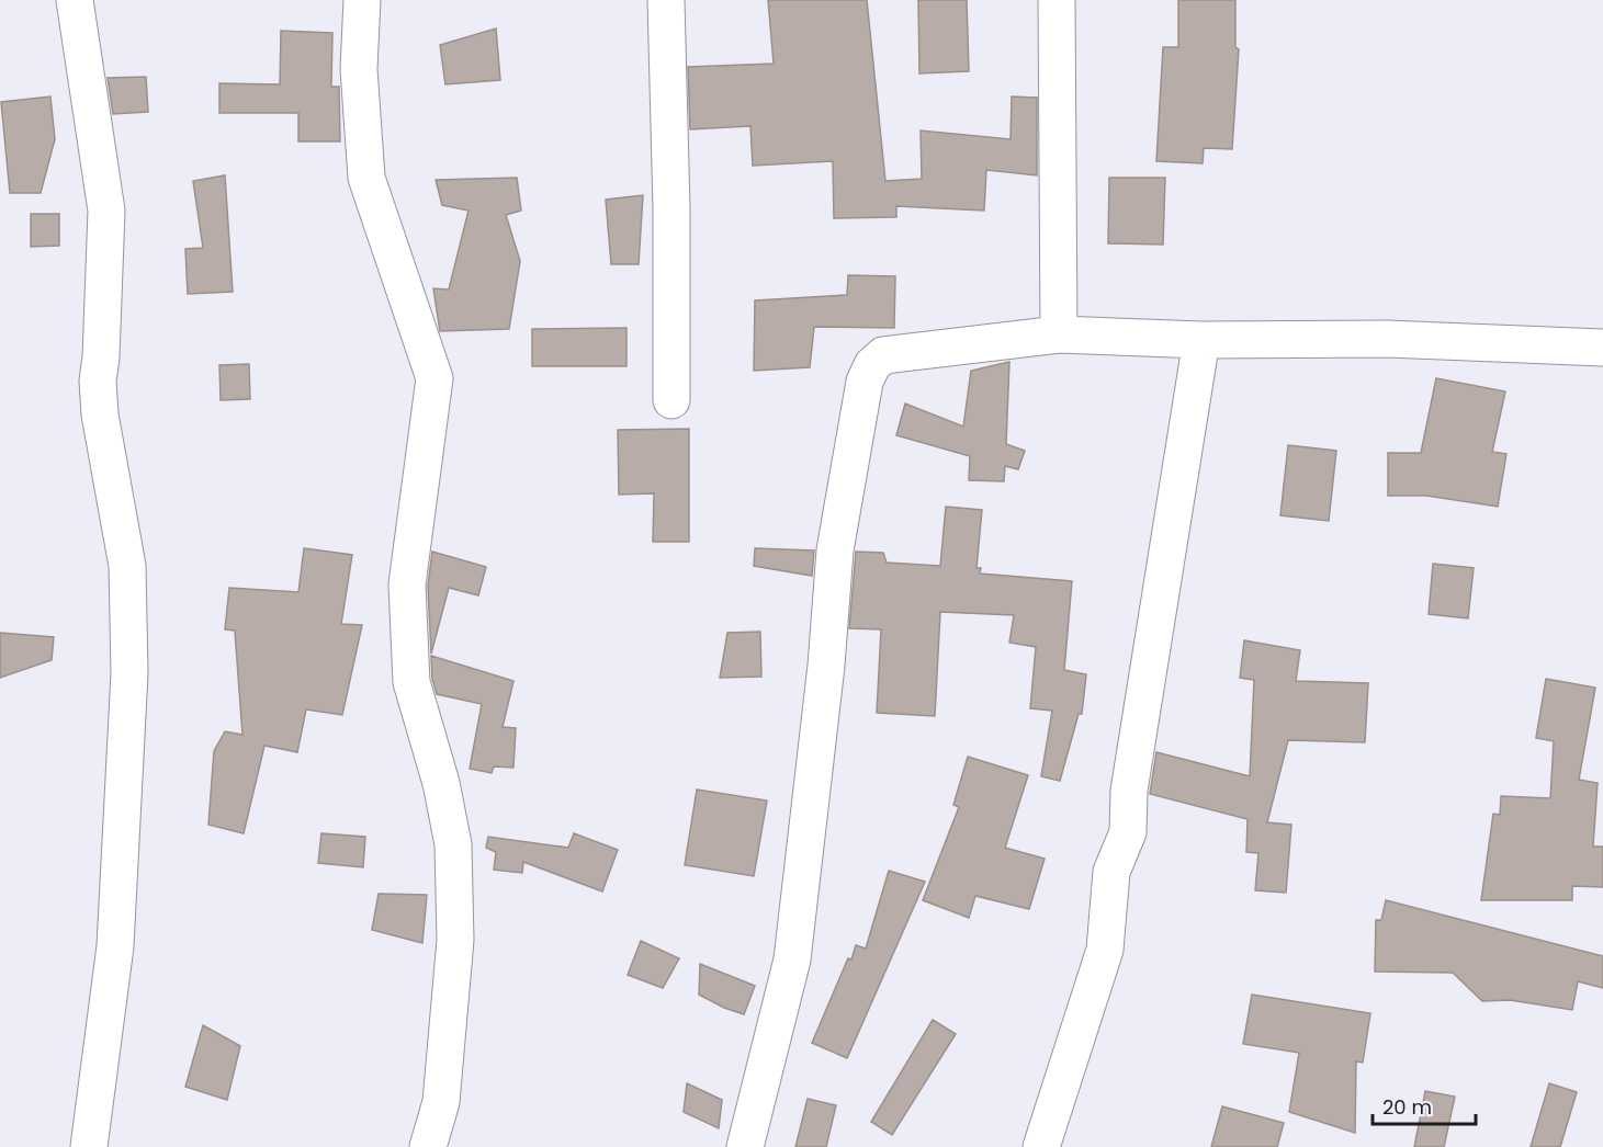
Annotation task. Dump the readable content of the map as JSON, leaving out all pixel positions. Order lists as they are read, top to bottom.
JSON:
{
  "scale_bar": "20 m"
}
